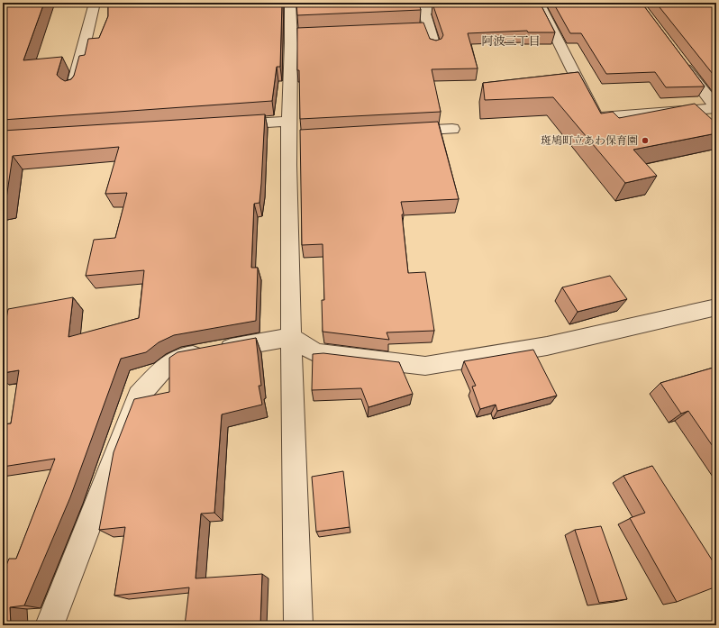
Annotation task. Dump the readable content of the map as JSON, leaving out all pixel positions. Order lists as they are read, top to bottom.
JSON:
{
  "districts": ["阿波三丁目"],
  "places": ["斑鳩町立あわ保育園"]
}
